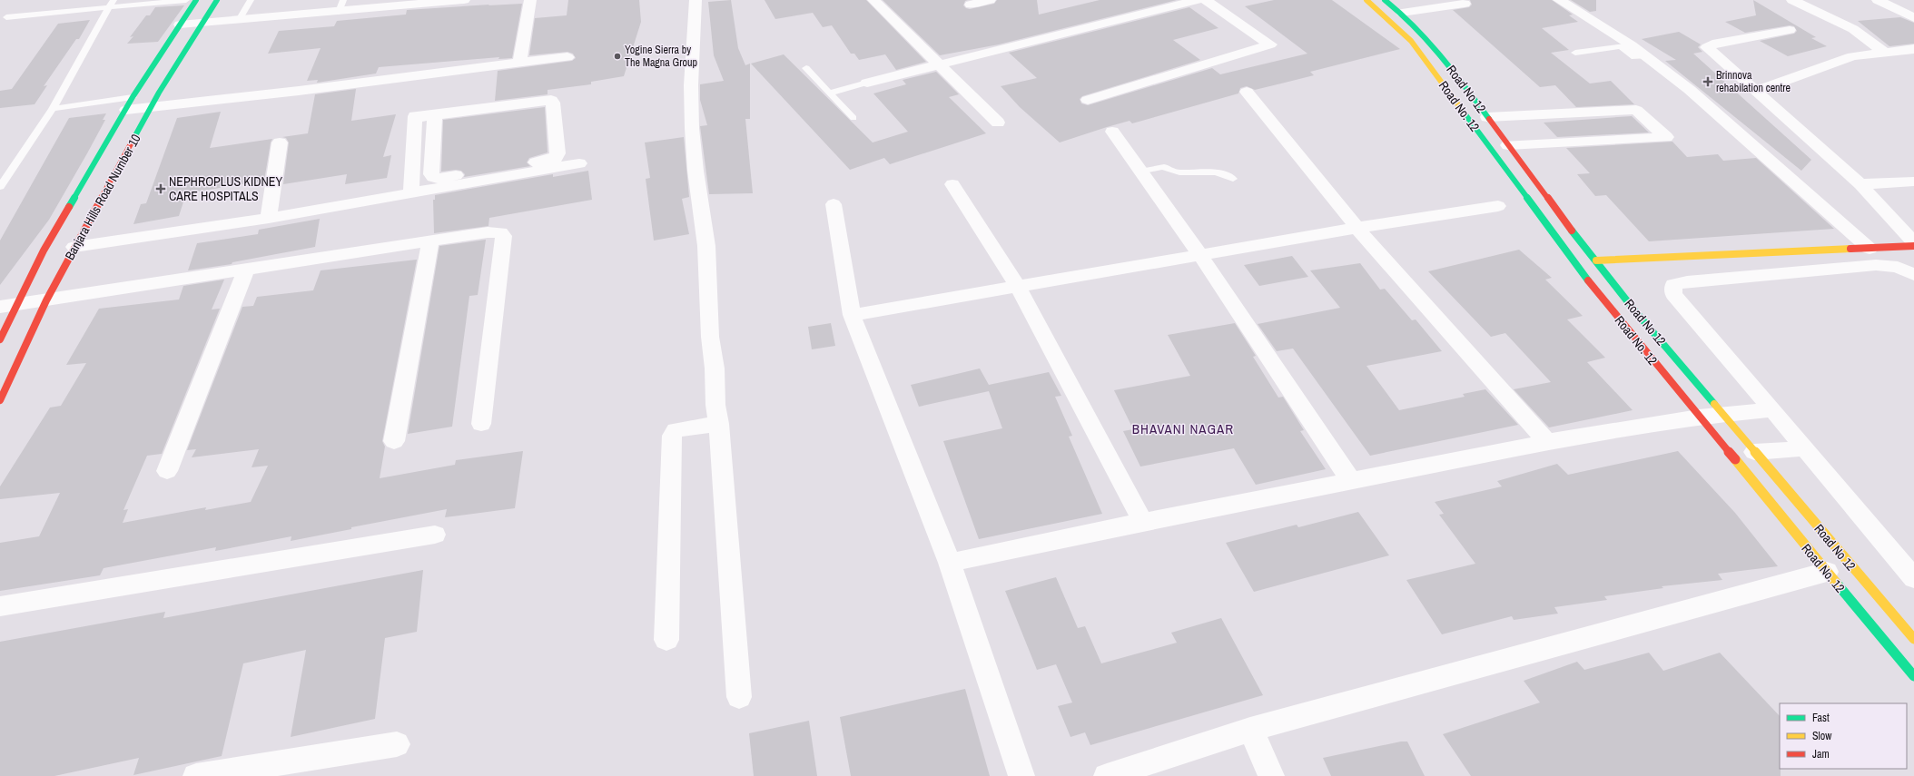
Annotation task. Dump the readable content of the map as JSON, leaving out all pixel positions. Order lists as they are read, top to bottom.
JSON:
{
  "streets": {
    "main road": ["Road No 12", "Road No. 12", "Banjara Hills Road Number 10"]
  },
  "districts": ["BHAVANI NAGAR"],
  "places": {
    "other": ["Yogine Sierra by The Magna Group"],
    "health": ["Brinnova rehabilation centre", "NEPHROPLUS KIDNEY CARE HOSPITALS"]
  },
  "legend": ["Fast", "Slow", "Jam"]
}
